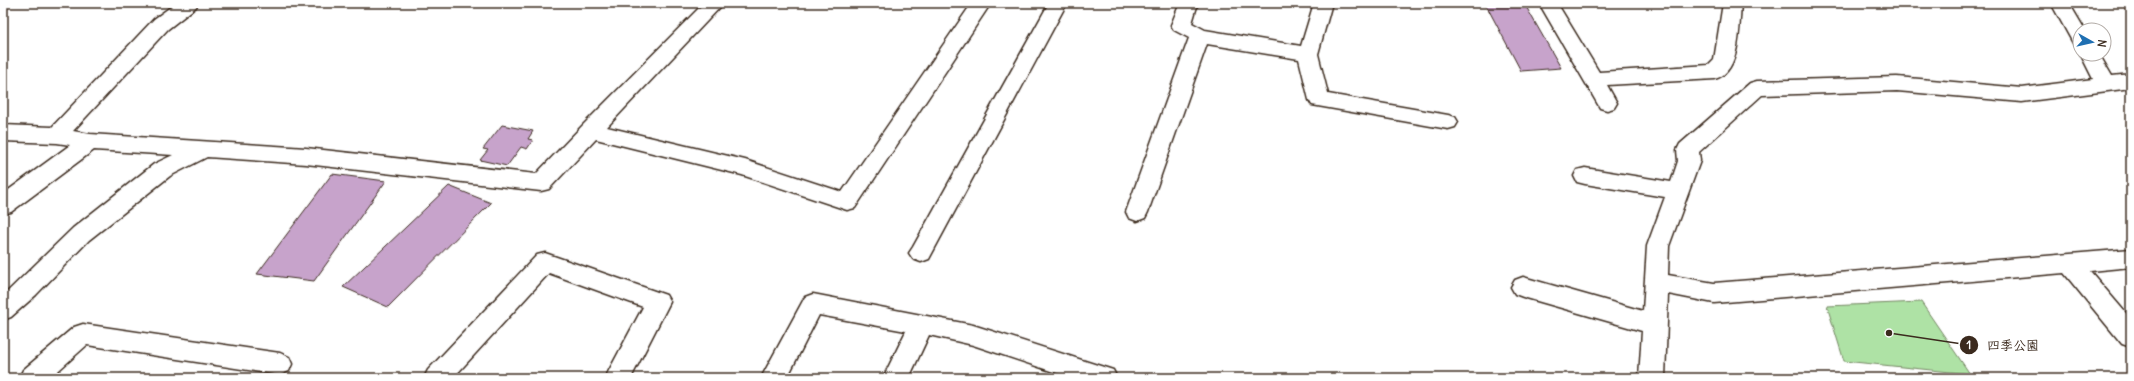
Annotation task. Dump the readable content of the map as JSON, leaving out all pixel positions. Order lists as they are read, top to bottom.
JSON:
{
  "places": ["四季公園"],
  "north": "right"
}
